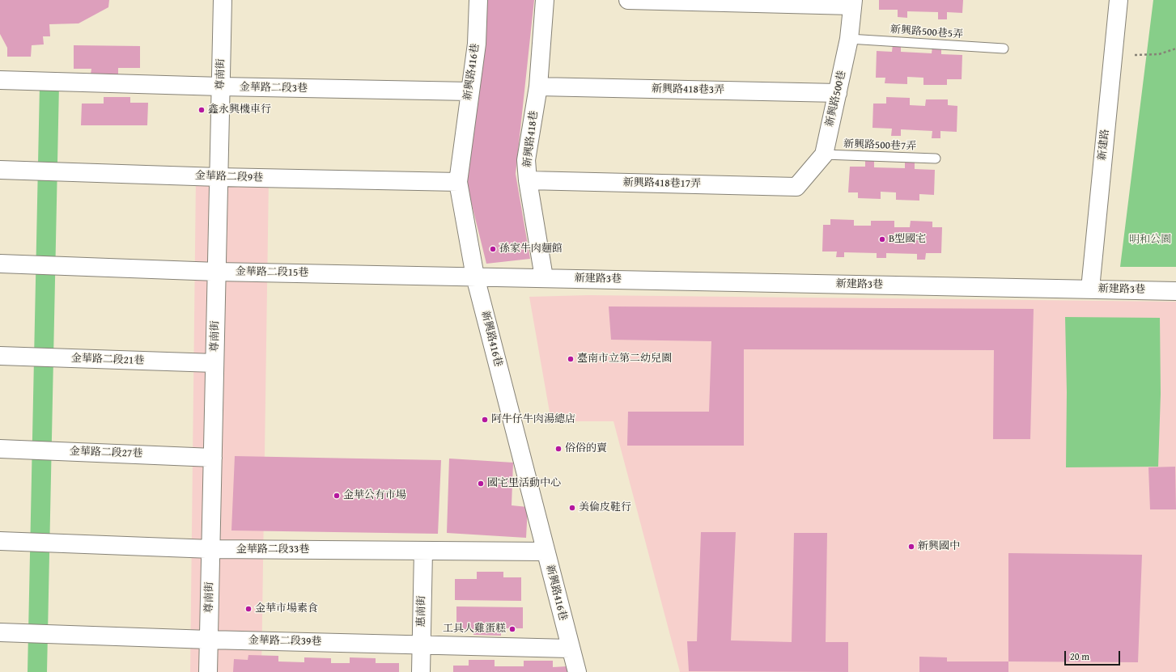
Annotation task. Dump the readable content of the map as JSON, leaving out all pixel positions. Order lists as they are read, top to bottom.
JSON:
{
  "streets": {
    "street": [
      "新興路416巷",
      "尊南街",
      "金華路二段3巷",
      "新興路418巷3弄",
      "新興路500巷",
      "新興路418巷",
      "新建路",
      "金華路二段9巷",
      "新興路418巷17弄",
      "金華路二段15巷",
      "新建路3巷",
      "金華路二段21巷",
      "金華路二段27巷",
      "金華路二段33巷",
      "惠南街",
      "金華路二段39巷"
    ],
    "lane": ["新興路500巷5弄", "新興路500巷7弄"]
  },
  "crossings": [
    ["新興路500巷5弄", "新興路500巷"],
    ["新興路416巷", "金華路二段3巷"],
    ["新興路416巷", "金華路二段9巷"],
    ["新興路416巷", "金華路二段15巷"],
    ["新興路416巷", "金華路二段33巷"],
    ["新興路416巷", "金華路二段39巷"],
    ["尊南街", "金華路二段3巷"],
    ["尊南街", "金華路二段9巷"],
    ["尊南街", "金華路二段15巷"],
    ["尊南街", "金華路二段21巷"],
    ["尊南街", "金華路二段27巷"],
    ["尊南街", "金華路二段33巷"],
    ["尊南街", "金華路二段39巷"],
    ["新興路418巷3弄", "新興路500巷"],
    ["新興路418巷3弄", "新興路418巷"],
    ["新興路500巷", "新興路500巷7弄"],
    ["新興路500巷", "新興路418巷17弄"],
    ["新興路418巷", "新興路418巷17弄"],
    ["新興路418巷", "金華路二段15巷"],
    ["新興路418巷", "新建路3巷"],
    ["新建路", "新建路3巷"],
    ["金華路二段15巷", "新建路3巷"],
    ["金華路二段33巷", "惠南街"],
    ["惠南街", "金華路二段39巷"]
  ],
  "parks": ["明和公園"],
  "places": [
    "鑫永興機車行",
    "B型國宅",
    "孫家牛肉麵館",
    "臺南市立第二幼兒園",
    "阿牛仔牛肉湯總店",
    "俗俗的賣",
    "國宅里活動中心",
    "金華公有市場",
    "美倫皮鞋行",
    "新興國中",
    "金華市場素食",
    "工具人雞蛋糕"
  ],
  "scale_bar": "20 m"
}
